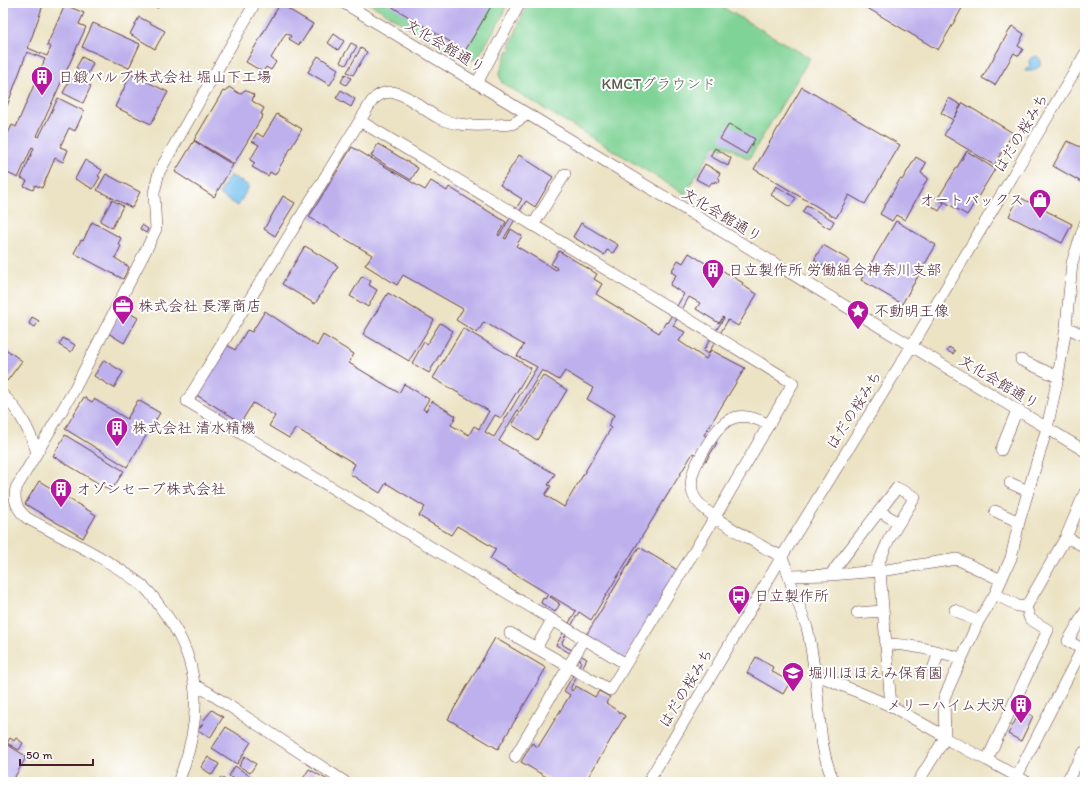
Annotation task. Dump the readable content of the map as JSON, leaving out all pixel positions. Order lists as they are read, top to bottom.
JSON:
{
  "streets": {
    "street": ["文化会館通り", "はだの桜みち"]
  },
  "crossings": [
    ["文化会館通り", "はだの桜みち"]
  ],
  "parks": ["KMCTグラウンド"],
  "places": {
    "building": [
      "日鍛バルブ株式会社 堀山下工場",
      "日立製作所 労働組合神奈川支部",
      "株式会社 清水精機",
      "オゾンセーブ株式会社",
      "メリーハイム大沢"
    ],
    "shop": ["オートバックス"],
    "office": ["株式会社 長澤商店"],
    "place": ["不動明王像"],
    "bus stop": ["日立製作所"],
    "school or university": ["堀川ほほえみ保育園"]
  },
  "scale_bar": "50 m"
}
